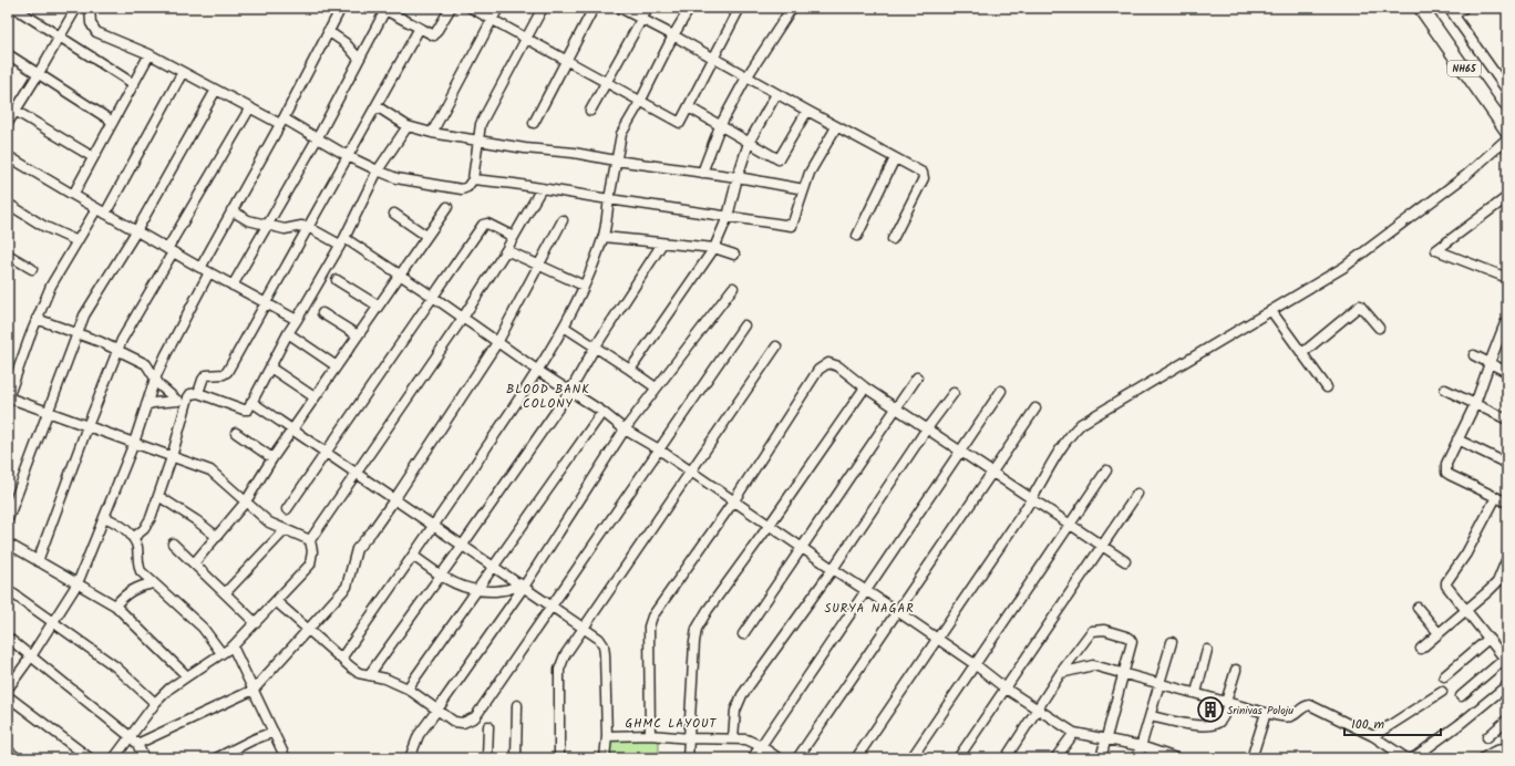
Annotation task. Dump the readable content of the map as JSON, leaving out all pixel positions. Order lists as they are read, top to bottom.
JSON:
{
  "streets": {
    "highway": ["NH65"]
  },
  "districts": ["BLOOD BANK COLONY", "SURYA NAGAR", "GHMC LAYOUT"],
  "places": {
    "building": ["Srinivas Poloju"]
  },
  "scale_bar": "100 m"
}
